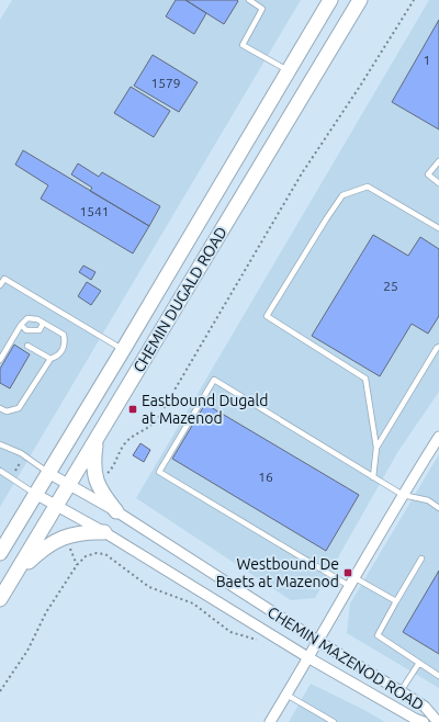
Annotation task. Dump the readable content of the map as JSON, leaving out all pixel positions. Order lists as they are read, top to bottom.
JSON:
{
  "streets": {
    "main road": ["CHEMIN DUGALD ROAD"],
    "street": ["CHEMIN MAZENOD ROAD"]
  },
  "crossings": [
    ["CHEMIN DUGALD ROAD", "CHEMIN MAZENOD ROAD"]
  ],
  "places": {
    "transit": ["Eastbound Dugald at Mazenod", "Westbound De Baets at Mazenod"]
  },
  "house_numbers": [
    "1",
    "1579",
    "1541",
    "25",
    "16"
  ]
}
